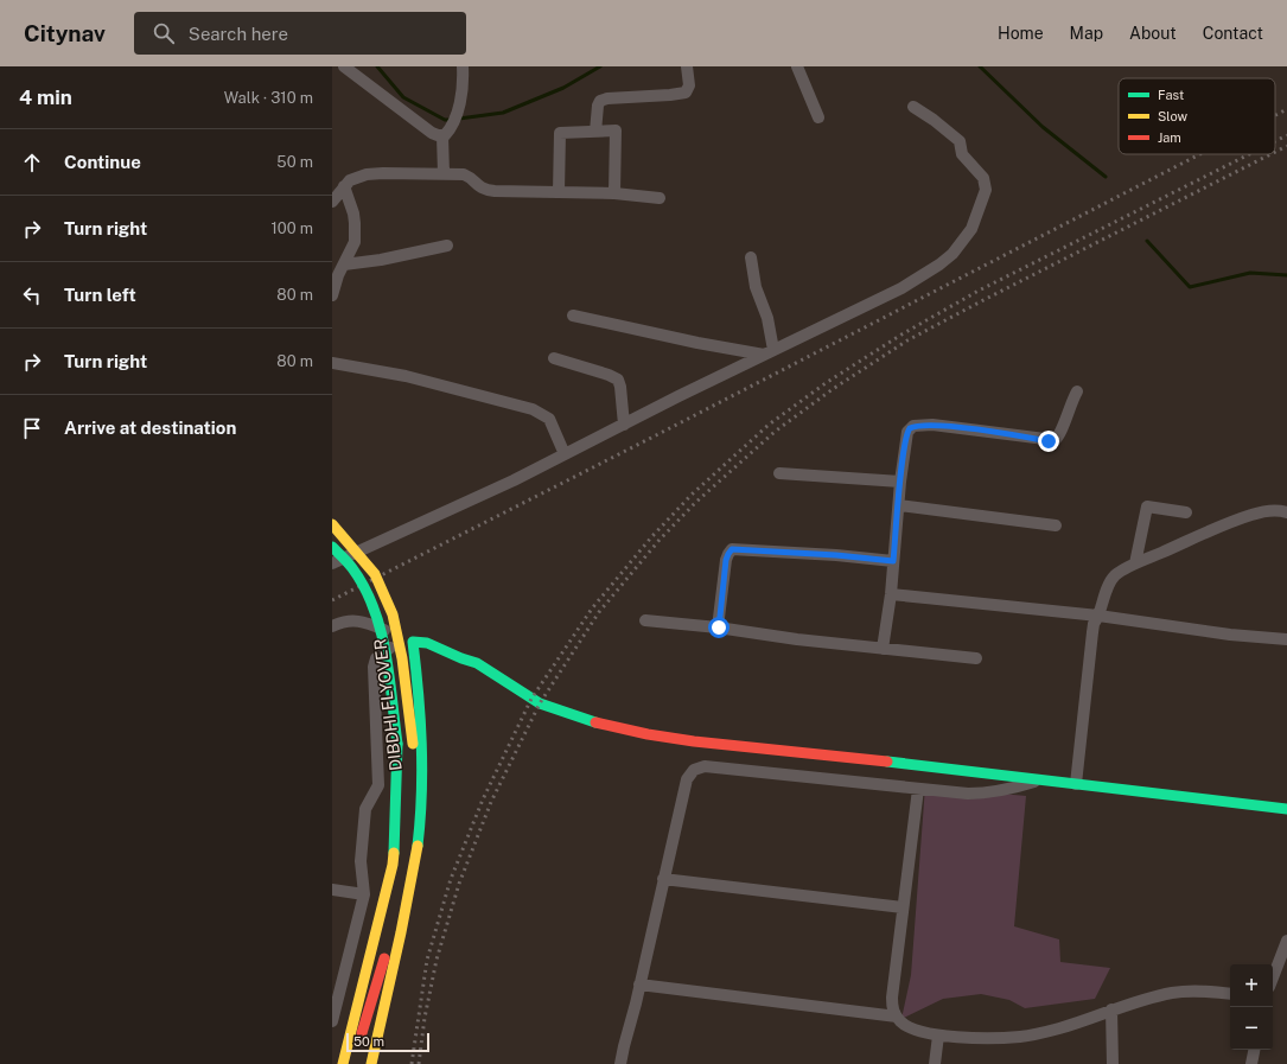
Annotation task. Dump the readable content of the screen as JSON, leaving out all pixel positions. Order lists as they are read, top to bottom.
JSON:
{
  "streets": {
    "street": ["DIBDHI FLYOVER"]
  },
  "legend": ["Fast", "Slow", "Jam"],
  "scale_bar": "50 m",
  "page": {
    "header": "Citynav",
    "search": "Search here",
    "nav": [
      "Home",
      "Map",
      "About",
      "Contact"
    ],
    "heading": ["4 min", "Walk · 310 m"],
    "list": [
      ["Continue", "50 m"],
      ["Turn right", "100 m"],
      ["Turn left", "80 m"],
      ["Turn right", "80 m"],
      "Arrive at destination"
    ],
    "map_buttons": ["+", "−"],
    "scale": "50 m"
  }
}
